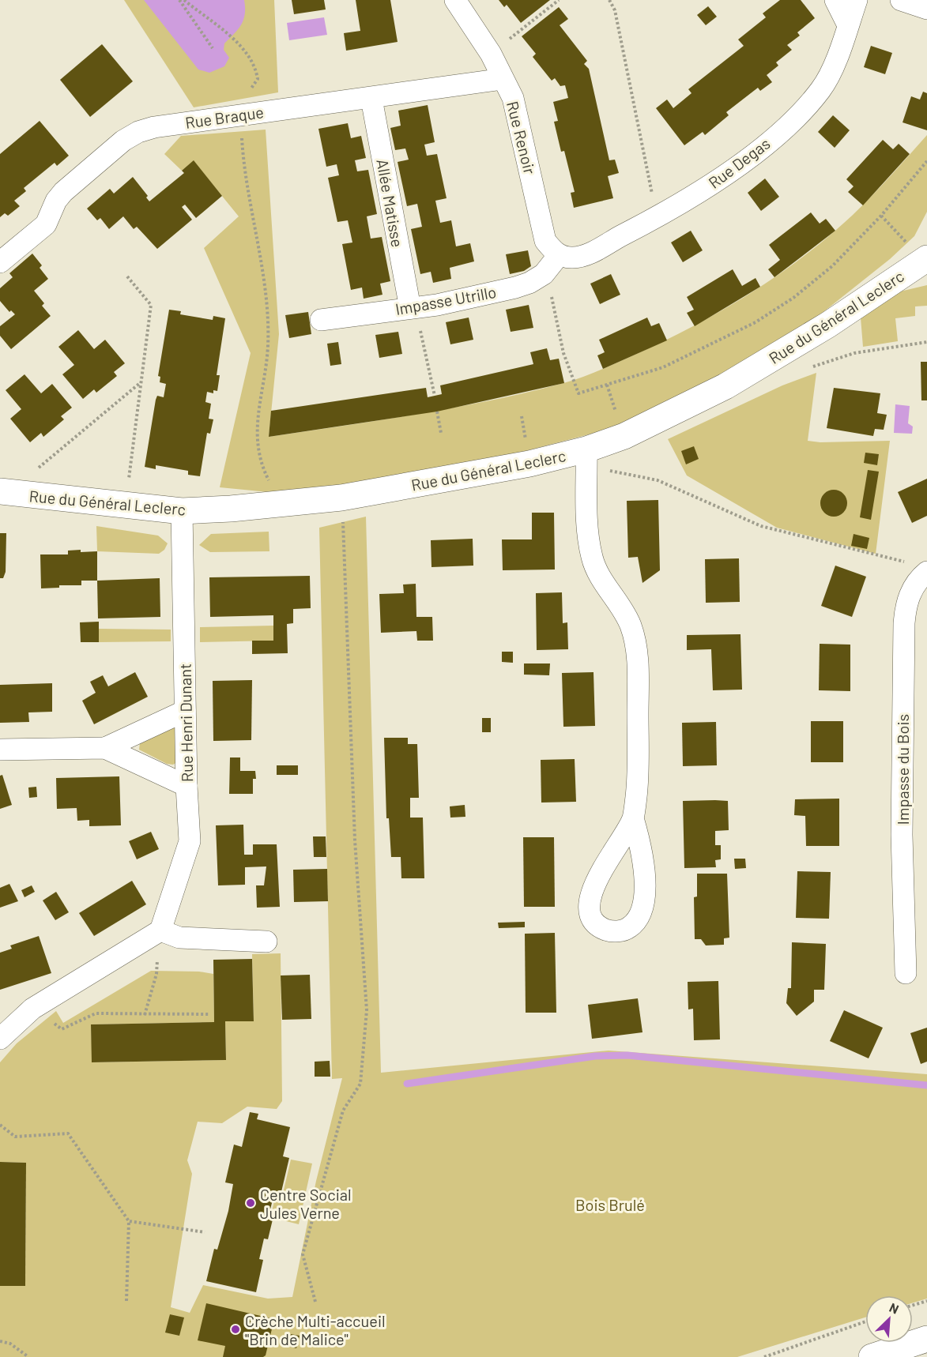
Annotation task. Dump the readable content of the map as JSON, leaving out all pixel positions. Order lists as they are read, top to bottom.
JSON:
{
  "streets": {
    "street": [
      "Rue Braque",
      "Rue Renoir",
      "Rue Degas",
      "Allée Matisse",
      "Impasse Utrillo",
      "Rue du Général Leclerc",
      "Rue Henri Dunant",
      "Impasse du Bois"
    ]
  },
  "crossings": [
    ["Rue Braque", "Rue Renoir"],
    ["Rue Braque", "Allée Matisse"],
    ["Rue Renoir", "Rue Degas"],
    ["Rue Renoir", "Impasse Utrillo"],
    ["Rue Degas", "Impasse Utrillo"],
    ["Allée Matisse", "Impasse Utrillo"],
    ["Rue du Général Leclerc", "Rue Henri Dunant"]
  ],
  "parks": ["Bois Brulé"],
  "places": ["Centre Social Jules Verne", "Crèche Multi-accueil \"Brin de Malice\""],
  "north": "top right"
}
